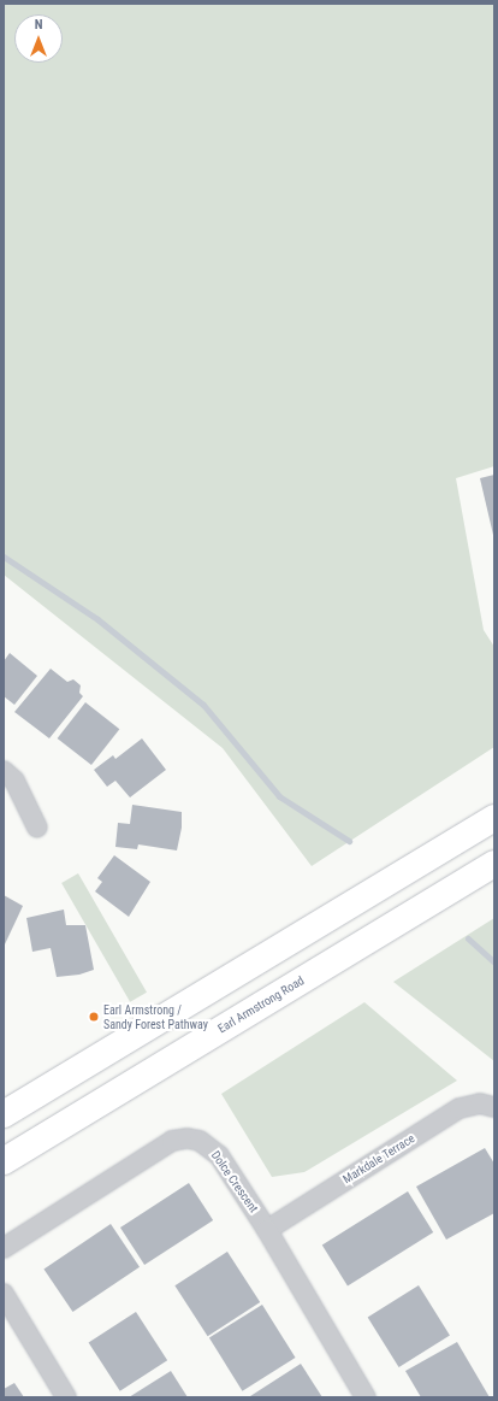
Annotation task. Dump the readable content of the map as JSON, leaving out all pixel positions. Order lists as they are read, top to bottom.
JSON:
{
  "streets": {
    "main road": ["Earl Armstrong Road"],
    "street": ["Markdale Terrace", "Dolce Crescent"]
  },
  "crossings": [
    ["Markdale Terrace", "Dolce Crescent"]
  ],
  "places": ["Earl Armstrong / Sandy Forest Pathway"],
  "north": "top"
}
